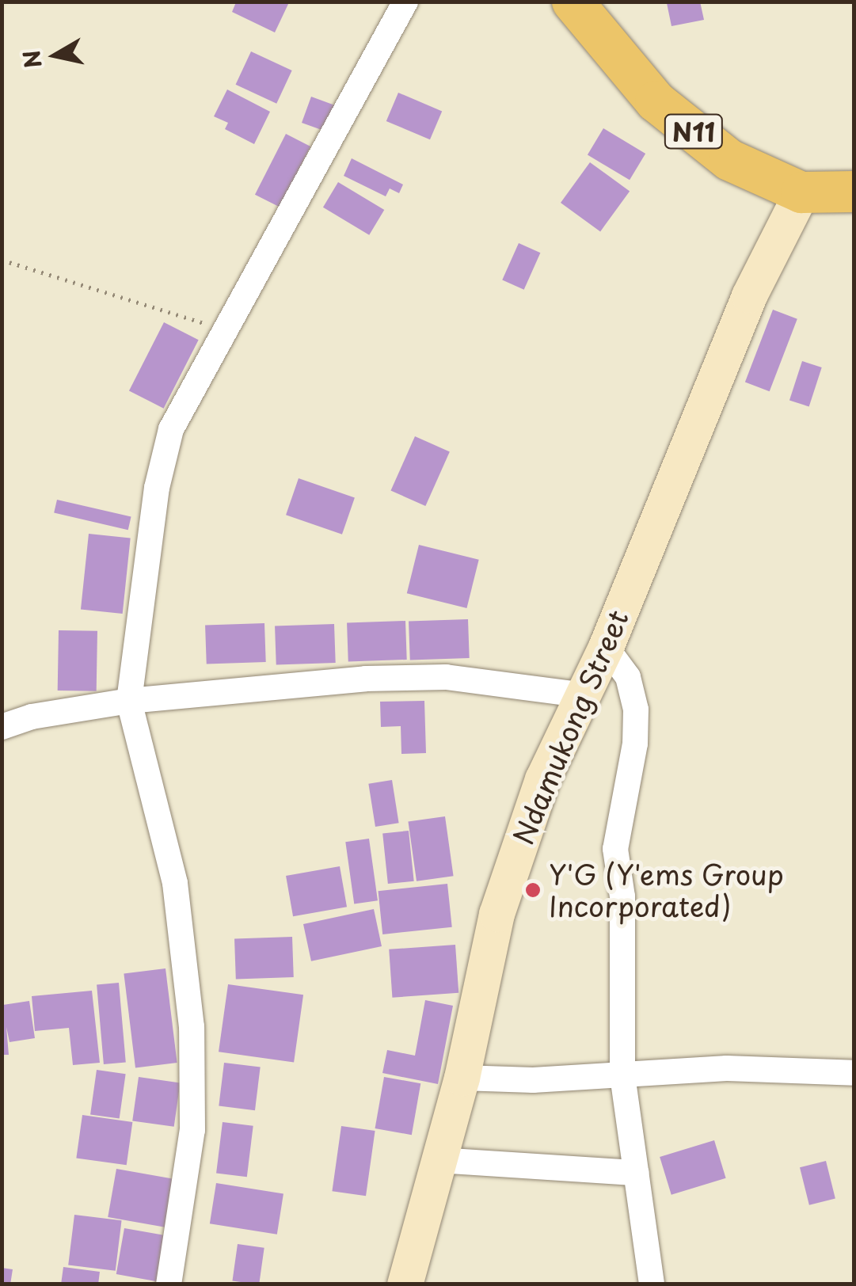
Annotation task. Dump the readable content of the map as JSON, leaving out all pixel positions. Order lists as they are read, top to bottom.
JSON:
{
  "streets": {
    "highway": ["N11"],
    "main road": ["Ndamukong Street"]
  },
  "crossings": [
    ["N11", "Ndamukong Street"]
  ],
  "places": ["Y'G (Y'ems Group Incorporated)"],
  "north": "left"
}
